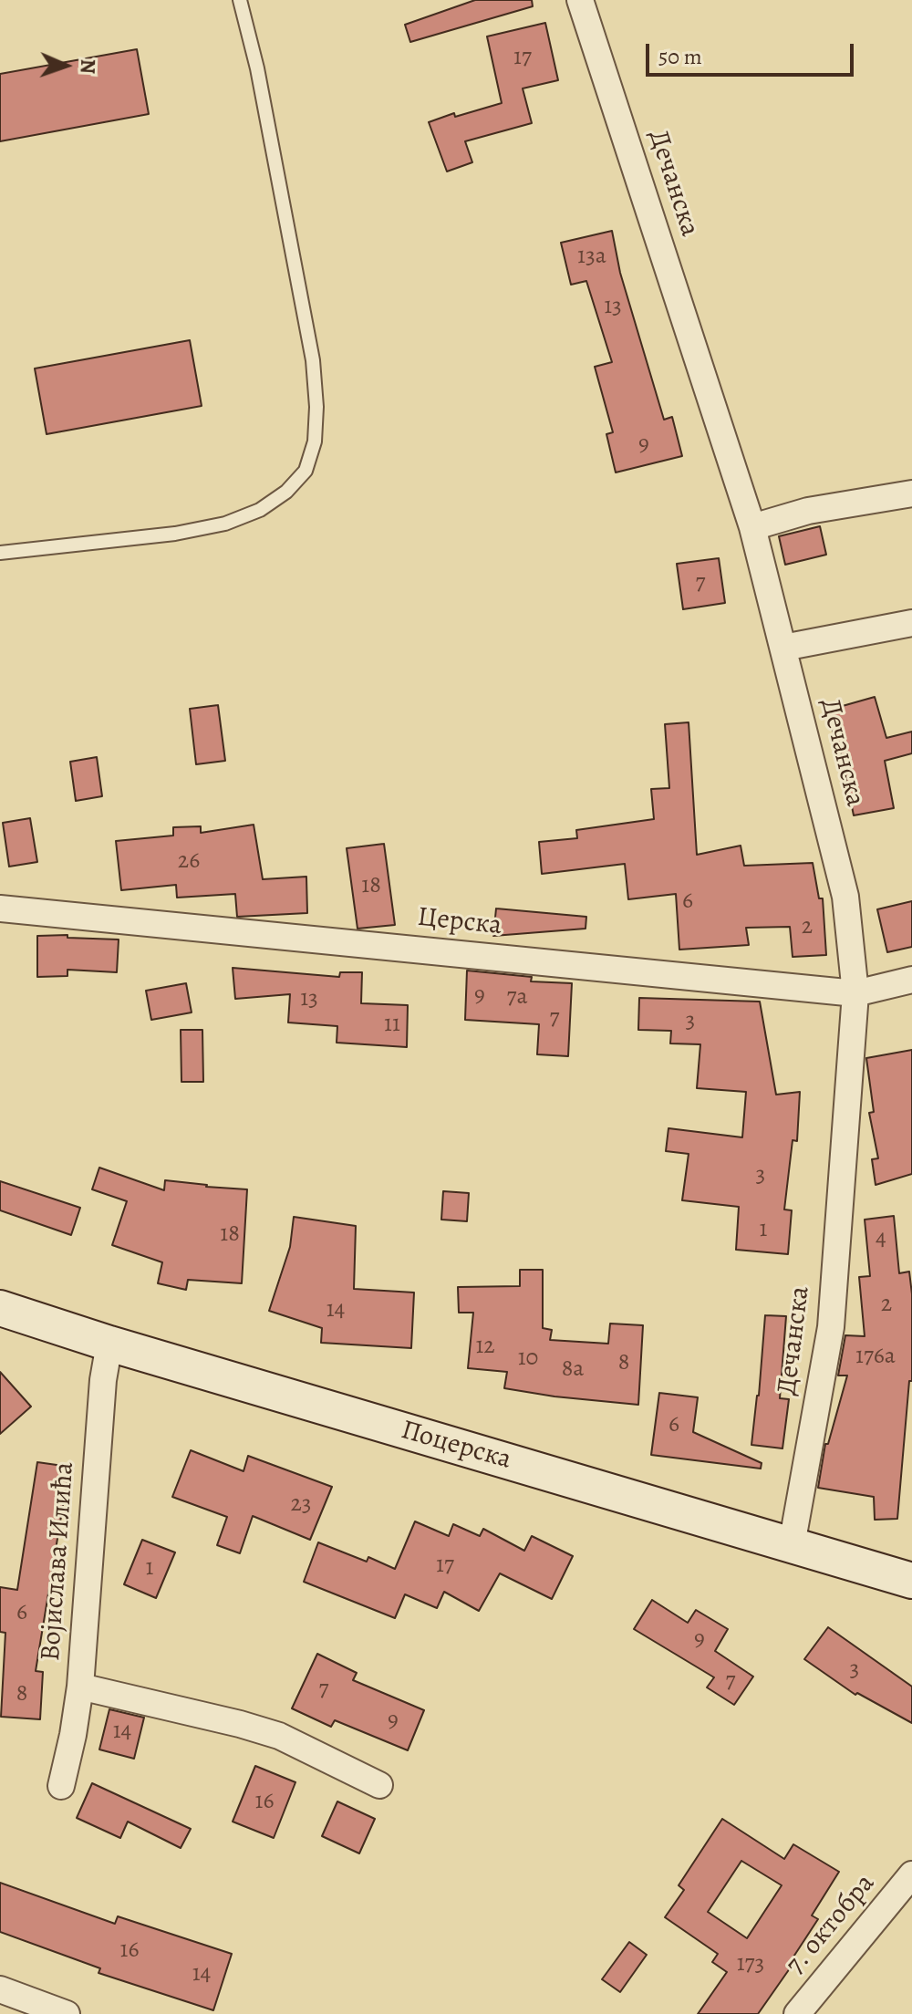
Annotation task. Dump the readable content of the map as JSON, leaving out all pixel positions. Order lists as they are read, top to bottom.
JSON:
{
  "streets": {
    "main road": ["Поцерска"],
    "street": [
      "Дечанска",
      "Церска",
      "Војислава Илића",
      "7. октобра"
    ]
  },
  "crossings": [
    ["Дечанска", "Церска"],
    ["Дечанска", "Поцерска"],
    ["Поцерска", "Војислава Илића"]
  ],
  "house_numbers": [
    "17",
    "13a",
    "13",
    "9",
    "7",
    "26",
    "18",
    "6",
    "2",
    "9",
    "7a",
    "13",
    "7",
    "3",
    "11",
    "3",
    "1",
    "18",
    "4",
    "2",
    "14",
    "12",
    "176a",
    "10",
    "8",
    "8a",
    "6",
    "23",
    "17",
    "1",
    "6",
    "9",
    "3",
    "7",
    "7",
    "8",
    "9",
    "14",
    "16",
    "16",
    "173",
    "14"
  ],
  "scale_bar": "50 m",
  "north": "right"
}
